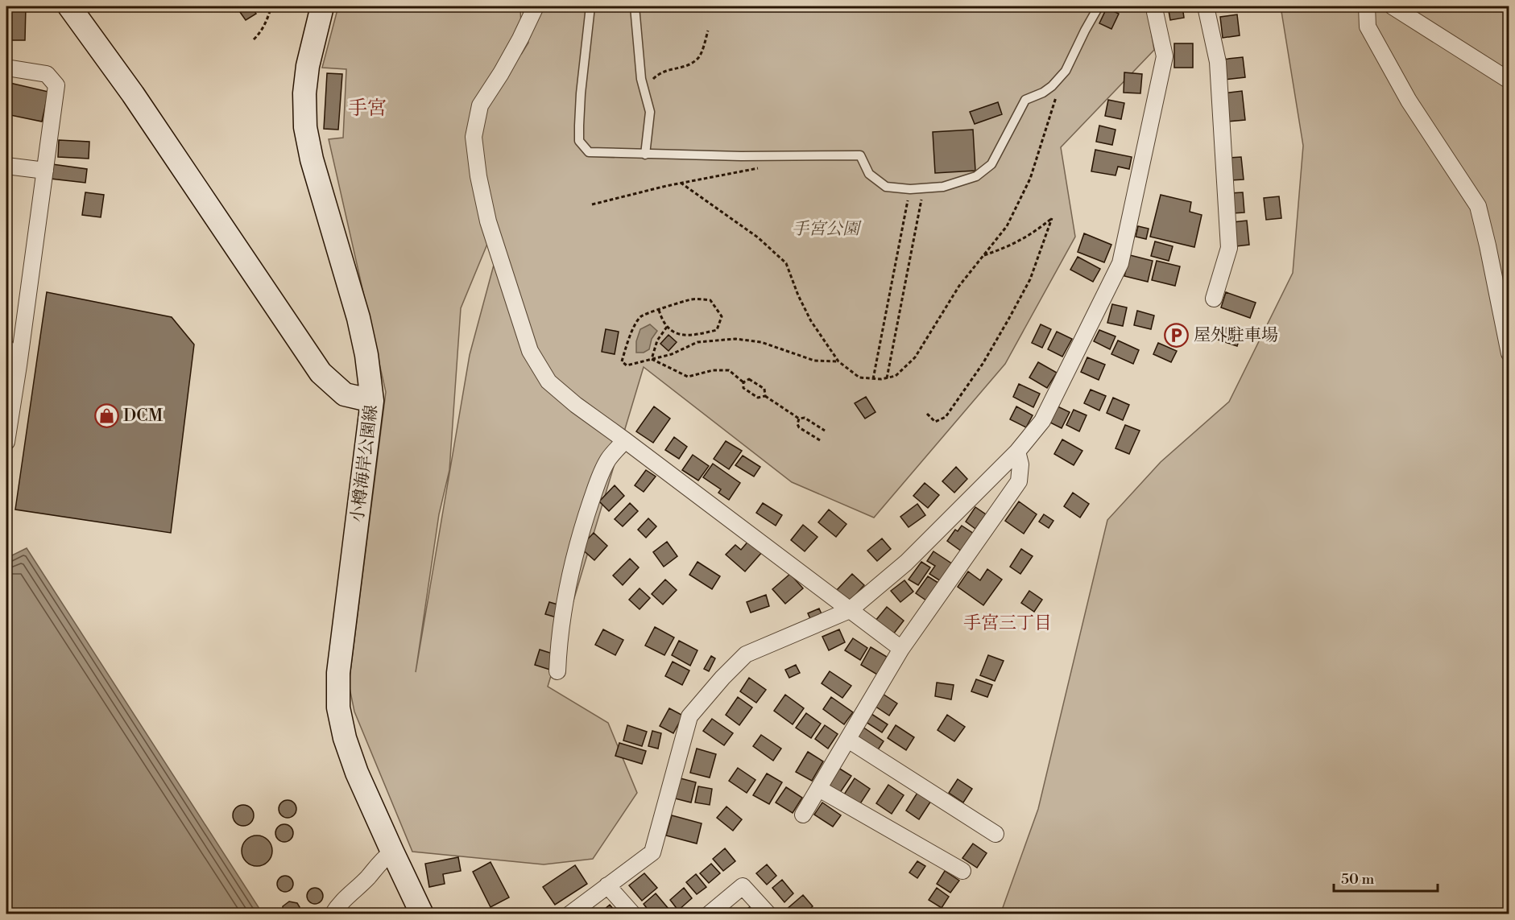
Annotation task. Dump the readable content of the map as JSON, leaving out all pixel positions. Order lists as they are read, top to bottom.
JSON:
{
  "streets": {
    "main road": ["小樽海岸公園線"]
  },
  "districts": ["手宮", "手宮三丁目"],
  "parks": ["手宮公園"],
  "places": {
    "parking": ["屋外駐車場"],
    "shop": ["DCM"]
  },
  "scale_bar": "50 m"
}
